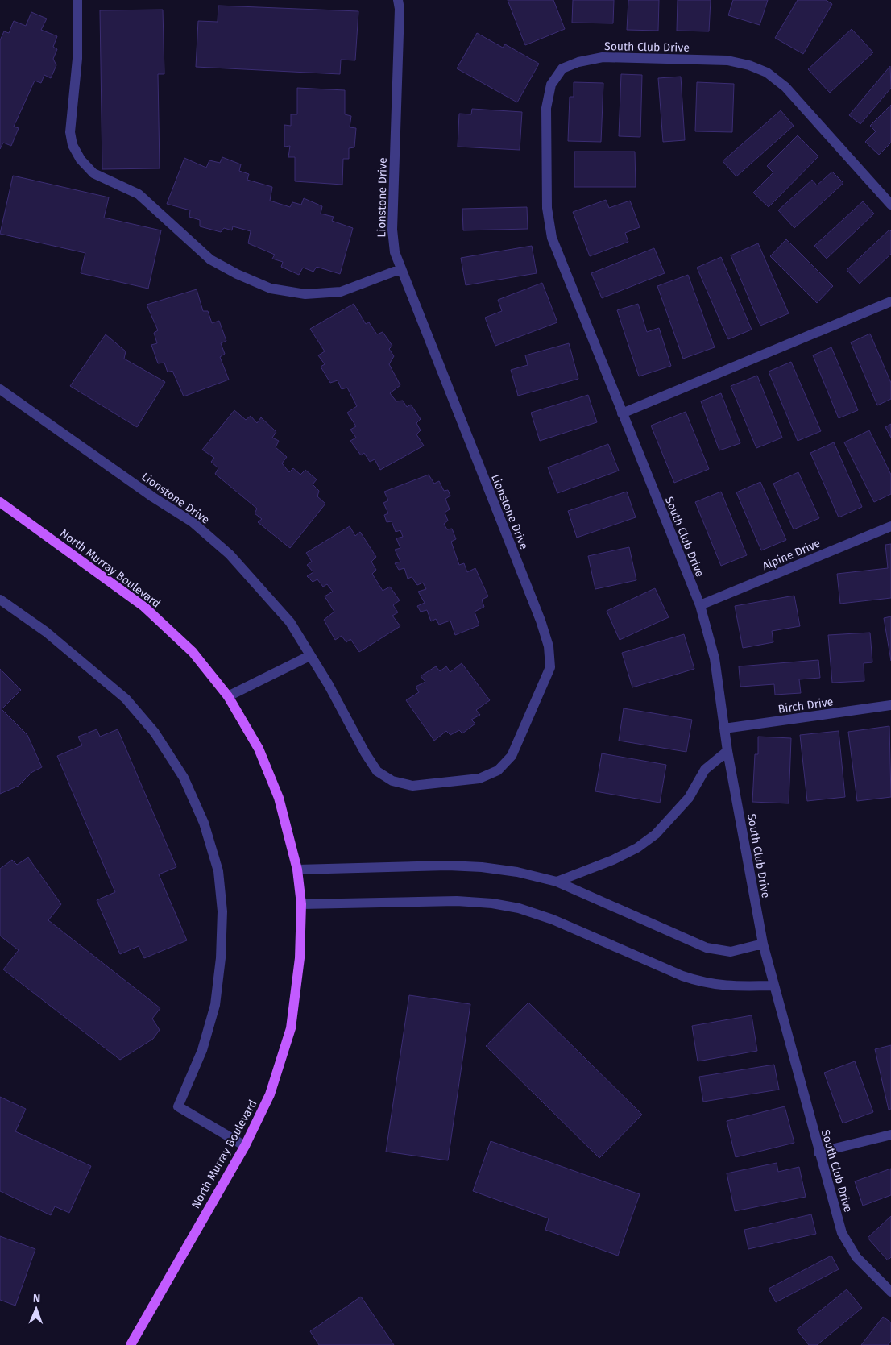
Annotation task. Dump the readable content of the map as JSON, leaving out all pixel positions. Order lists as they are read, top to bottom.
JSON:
{
  "streets": {
    "main road": ["North Murray Boulevard"],
    "street": [
      "South Club Drive",
      "Lionstone Drive",
      "Alpine Drive",
      "Birch Drive"
    ]
  },
  "crossings": [
    ["South Club Drive", "Alpine Drive"],
    ["South Club Drive", "Birch Drive"]
  ],
  "north": "top"
}
